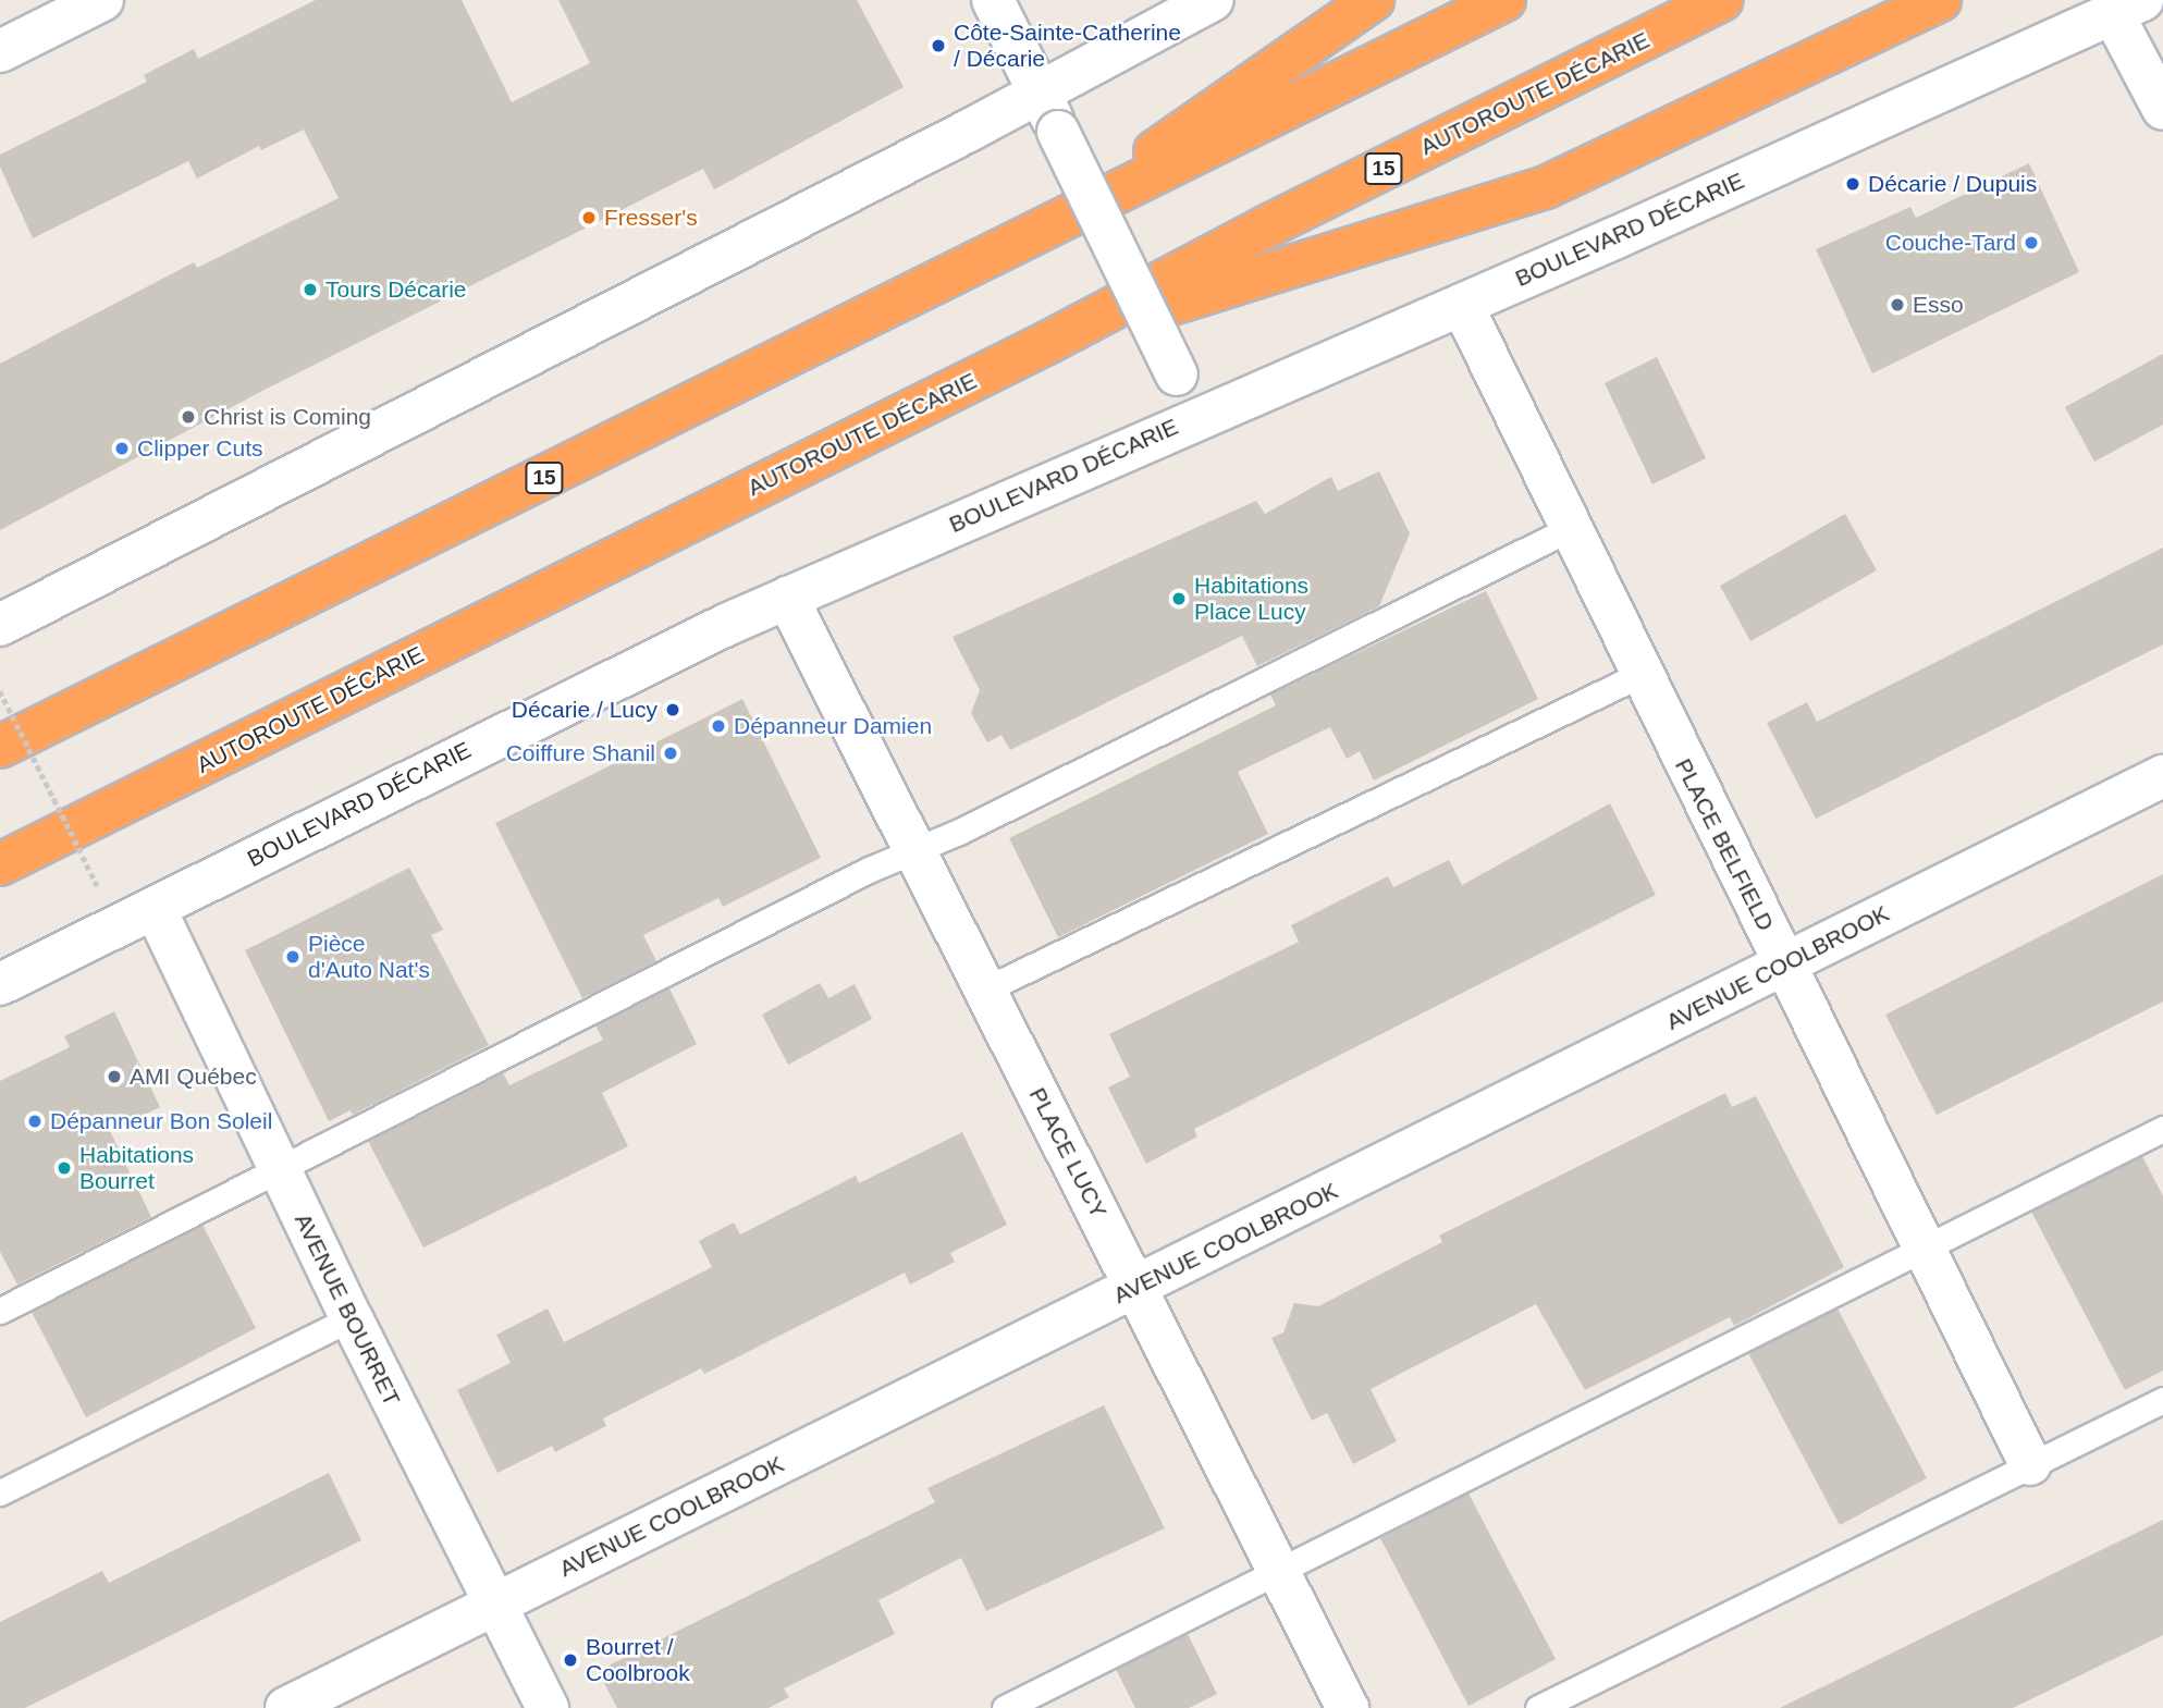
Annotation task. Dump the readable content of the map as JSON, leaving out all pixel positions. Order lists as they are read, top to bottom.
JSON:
{
  "streets": {
    "highway": ["AUTOROUTE DÉCARIE", "15"],
    "street": [
      "BOULEVARD DÉCARIE",
      "PLACE BELFIELD",
      "AVENUE COOLBROOK",
      "PLACE LUCY",
      "AVENUE BOURRET"
    ]
  },
  "crossings": [
    ["BOULEVARD DÉCARIE", "PLACE BELFIELD"],
    ["BOULEVARD DÉCARIE", "PLACE LUCY"],
    ["BOULEVARD DÉCARIE", "AVENUE BOURRET"],
    ["PLACE BELFIELD", "AVENUE COOLBROOK"],
    ["AVENUE COOLBROOK", "PLACE LUCY"],
    ["AVENUE COOLBROOK", "AVENUE BOURRET"]
  ],
  "places": [
    "Côte-Sainte-Catherine / Décarie",
    "Décarie / Dupuis",
    "Fresser's",
    "Couche-Tard",
    "Tours Décarie",
    "Esso",
    "Christ is Coming",
    "Clipper Cuts",
    "Habitations Place Lucy",
    "Décarie / Lucy",
    "Dépanneur Damien",
    "Coiffure Shanil",
    "Pièce d'Auto Nat's",
    "AMI Québec",
    "Dépanneur Bon Soleil",
    "Habitations Bourret",
    "Bourret / Coolbrook"
  ]
}
